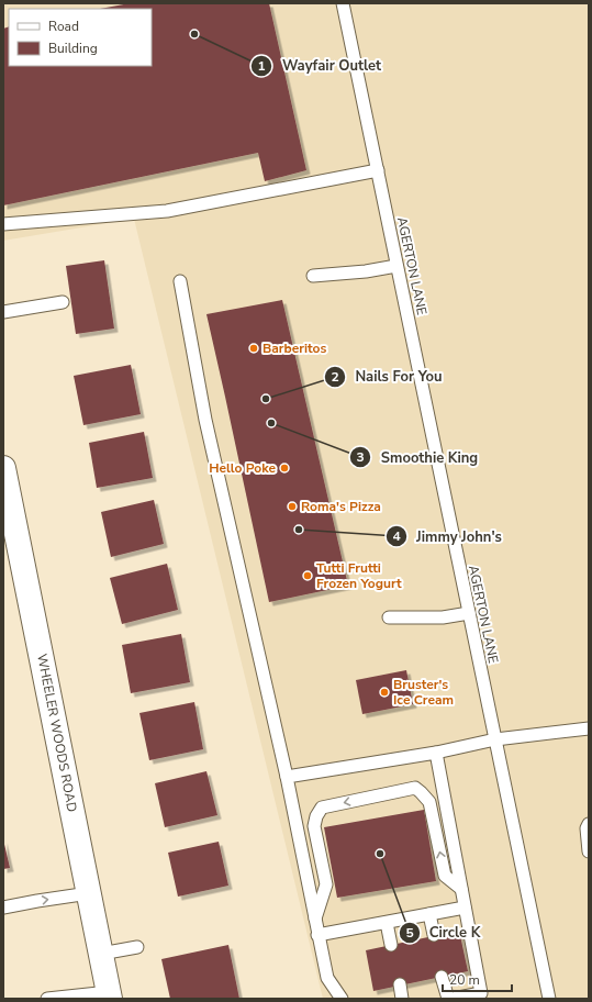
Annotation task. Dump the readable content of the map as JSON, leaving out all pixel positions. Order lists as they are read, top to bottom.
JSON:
{
  "streets": {
    "street": ["WHEELER WOODS ROAD"],
    "lane": ["AGERTON LANE"]
  },
  "places": [
    "Wayfair Outlet",
    "Barberitos",
    "Nails For You",
    "Smoothie King",
    "Hello Poke",
    "Roma's Pizza",
    "Jimmy John's",
    "Tutti Frutti Frozen Yogurt",
    "Bruster's Ice Cream",
    "Circle K"
  ],
  "legend": ["Road", "Building"],
  "scale_bar": "20 m"
}
